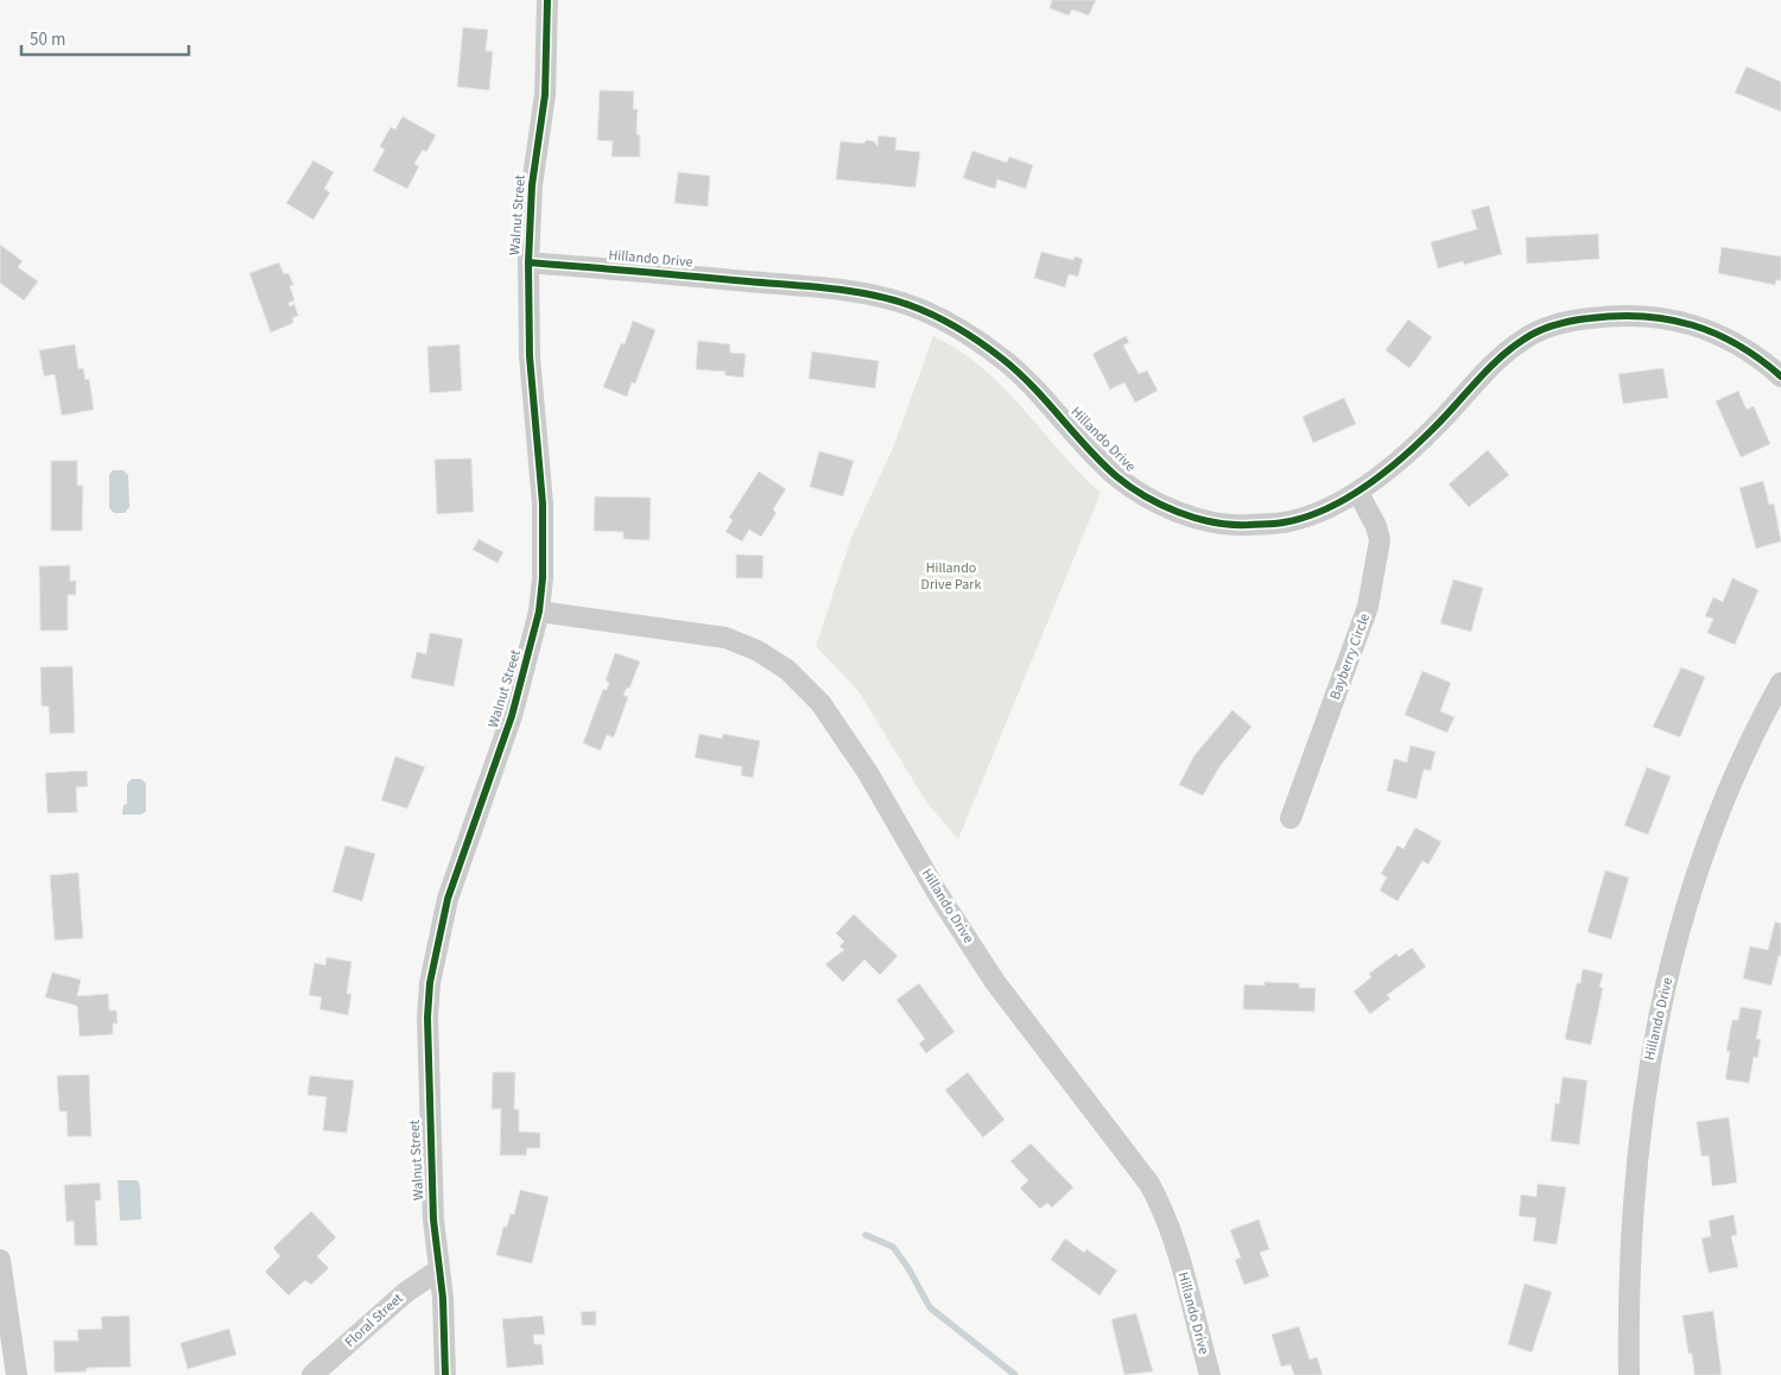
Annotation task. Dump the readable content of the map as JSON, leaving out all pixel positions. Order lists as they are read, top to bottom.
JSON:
{
  "streets": {
    "street": [
      "Walnut Street",
      "Hillando Drive",
      "Bayberry Circle",
      "Floral Street"
    ]
  },
  "crossings": [
    ["Walnut Street", "Hillando Drive"],
    ["Walnut Street", "Floral Street"],
    ["Hillando Drive", "Bayberry Circle"]
  ],
  "parks": ["Hillando Drive Park"],
  "scale_bar": "50 m"
}
